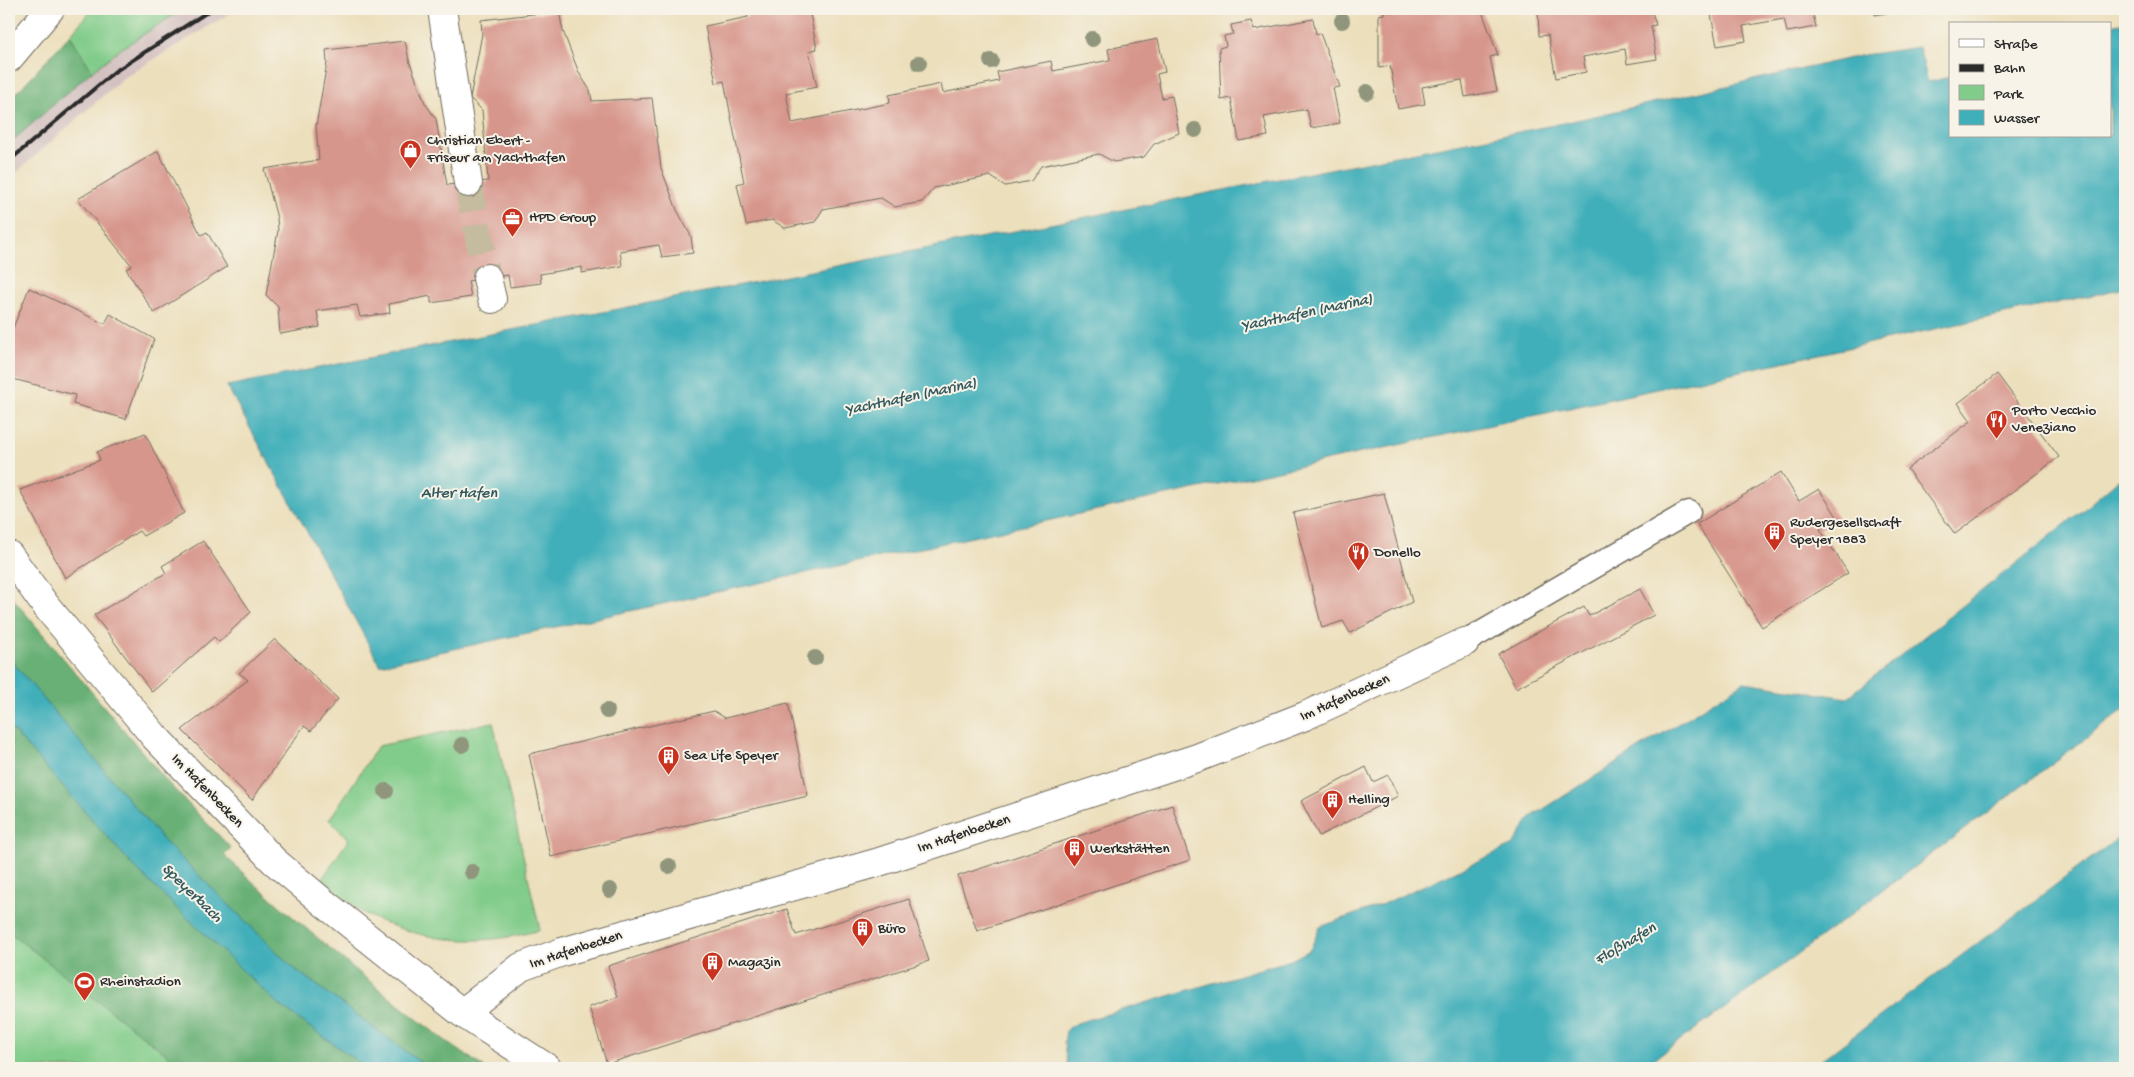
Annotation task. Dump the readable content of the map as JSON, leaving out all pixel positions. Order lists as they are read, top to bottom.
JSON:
{
  "streets": {
    "street": ["Im Hafenbecken"]
  },
  "water": [
    "Yachthafen (Marina)",
    "Alter Hafen",
    "Speyerbach",
    "Floßhafen"
  ],
  "places": {
    "shop": ["Christian Ebert - Friseur am Yachthafen"],
    "office": ["HPD Group"],
    "restaurant": ["Porto Vecchio Veneziano", "Donello"],
    "building": [
      "Rudergesellschaft Speyer 1883",
      "Sea Life Speyer",
      "Helling",
      "Werkstätten",
      "Büro",
      "Magazin"
    ],
    "sports": ["Rheinstadion"]
  },
  "legend": [
    "Straße",
    "Bahn",
    "Park",
    "Wasser"
  ]
}
